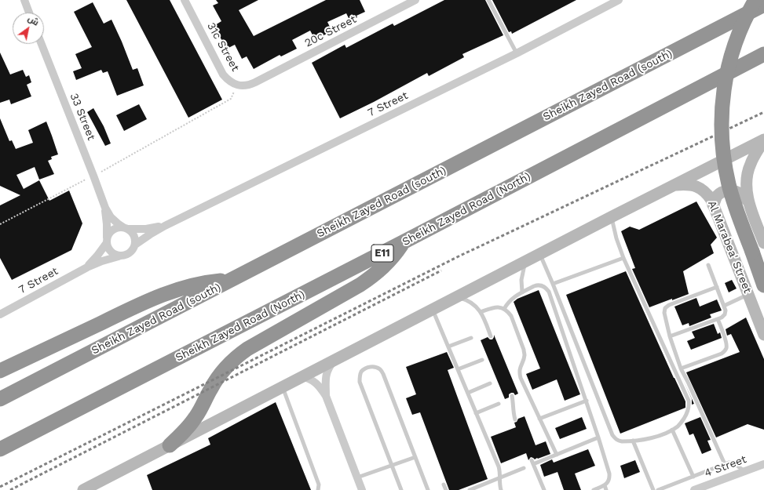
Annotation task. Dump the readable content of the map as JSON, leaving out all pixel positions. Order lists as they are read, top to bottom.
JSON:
{
  "streets": {
    "highway": ["Sheikh Zayed Road (south)", "Sheikh Zayed Road (North)", "E11"],
    "street": [
      "20c Street",
      "31c Street",
      "7 Street",
      "33 Street",
      "Al Marabea' Street",
      "4 Street"
    ]
  },
  "crossings": [
    ["20c Street", "31c Street"],
    ["7 Street", "33 Street"]
  ],
  "north": "top right"
}
